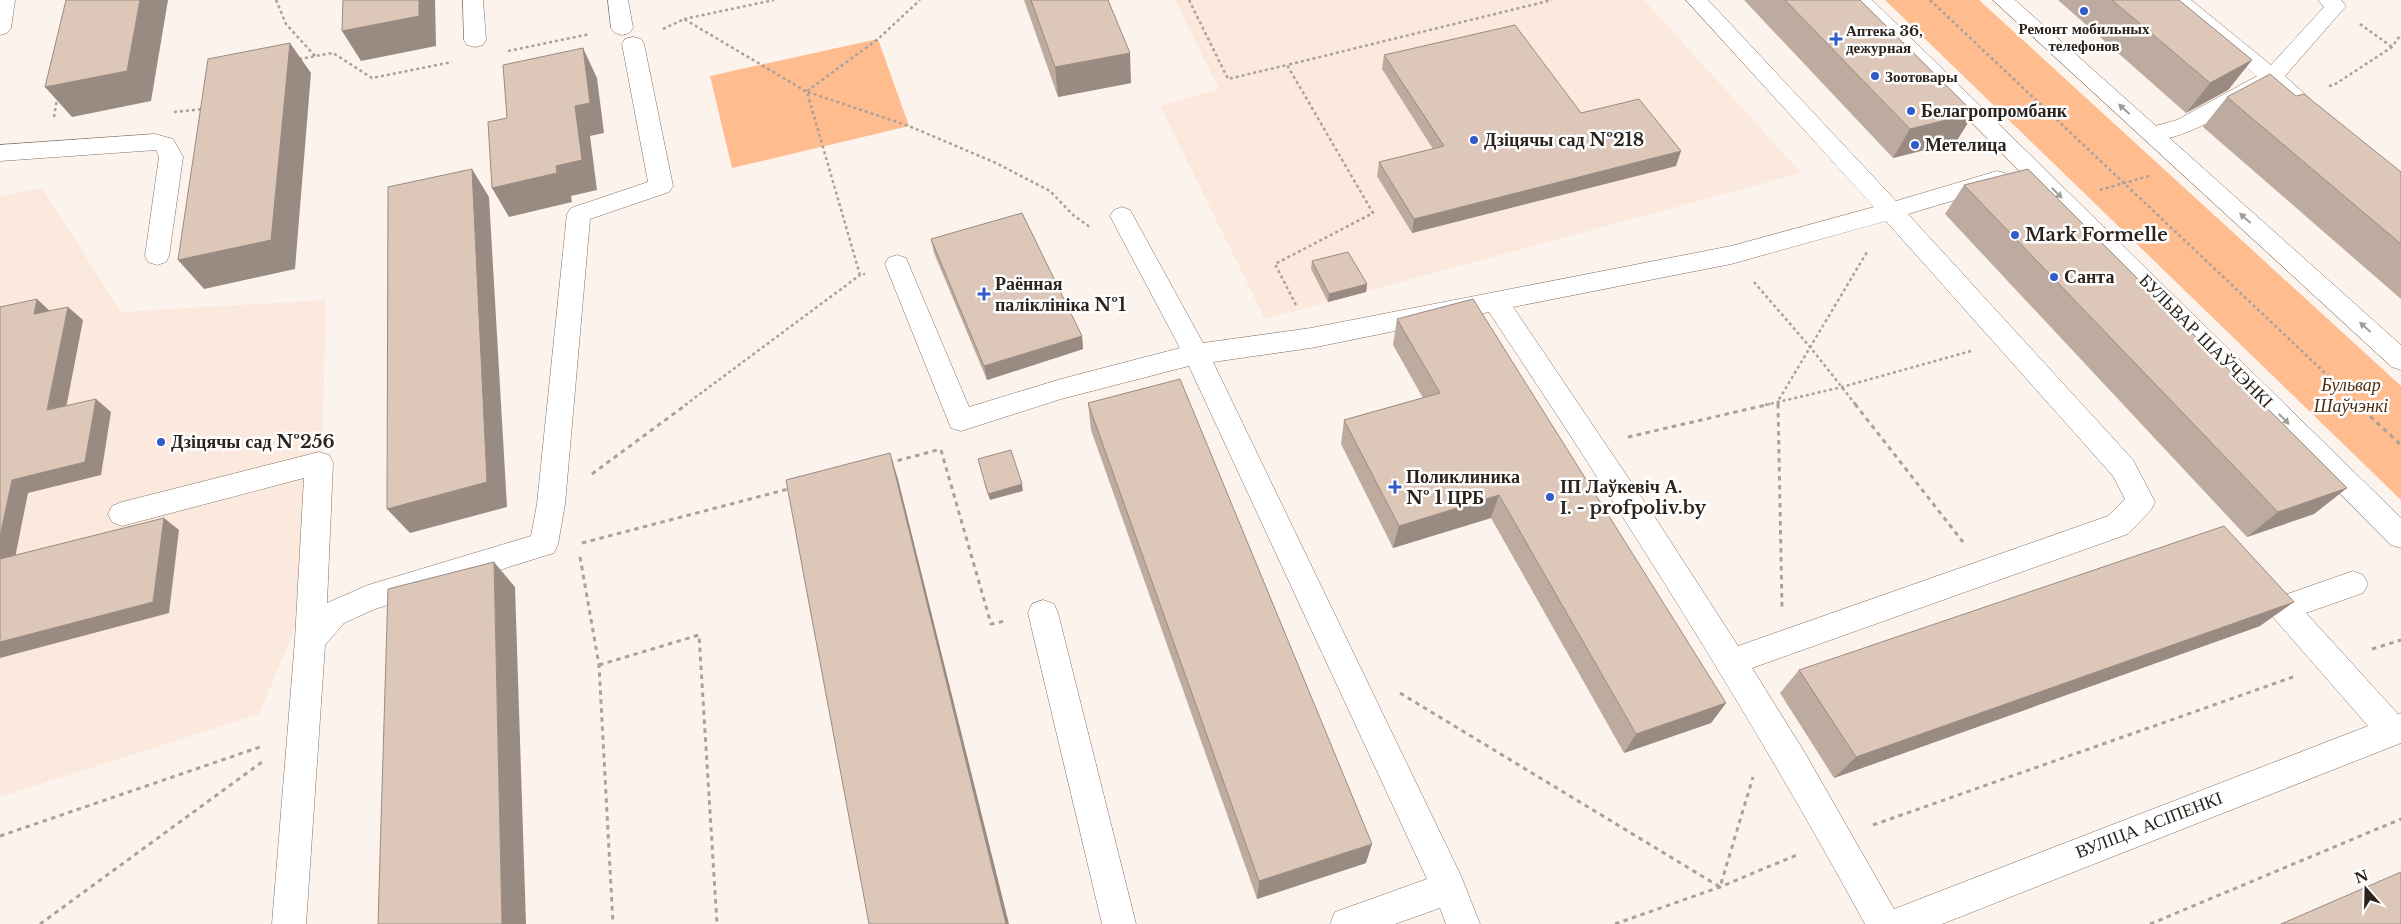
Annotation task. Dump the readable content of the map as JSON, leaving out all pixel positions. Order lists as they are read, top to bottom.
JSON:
{
  "streets": {
    "main road": ["БУЛЬВАР ШАЎЧЭНКІ", "ВУЛІЦА АСІПЕНКІ"]
  },
  "parks": ["Бульвар Шаўчэнкі"],
  "places": {
    "other": [
      "Ремонт мобильных телефонов",
      "Зоотовары",
      "Белагропромбанк",
      "Дзіцячы сад №218",
      "Метелица",
      "Mark Formelle",
      "Санта",
      "Дзіцячы сад №256",
      "ІП Лаўкевіч А. І. - profpoliv.by"
    ],
    "health": ["Аптека 36, дежурная", "Раённая паліклініка №1", "Поликлиника № 1 ЦРБ"]
  },
  "north": "top"
}
